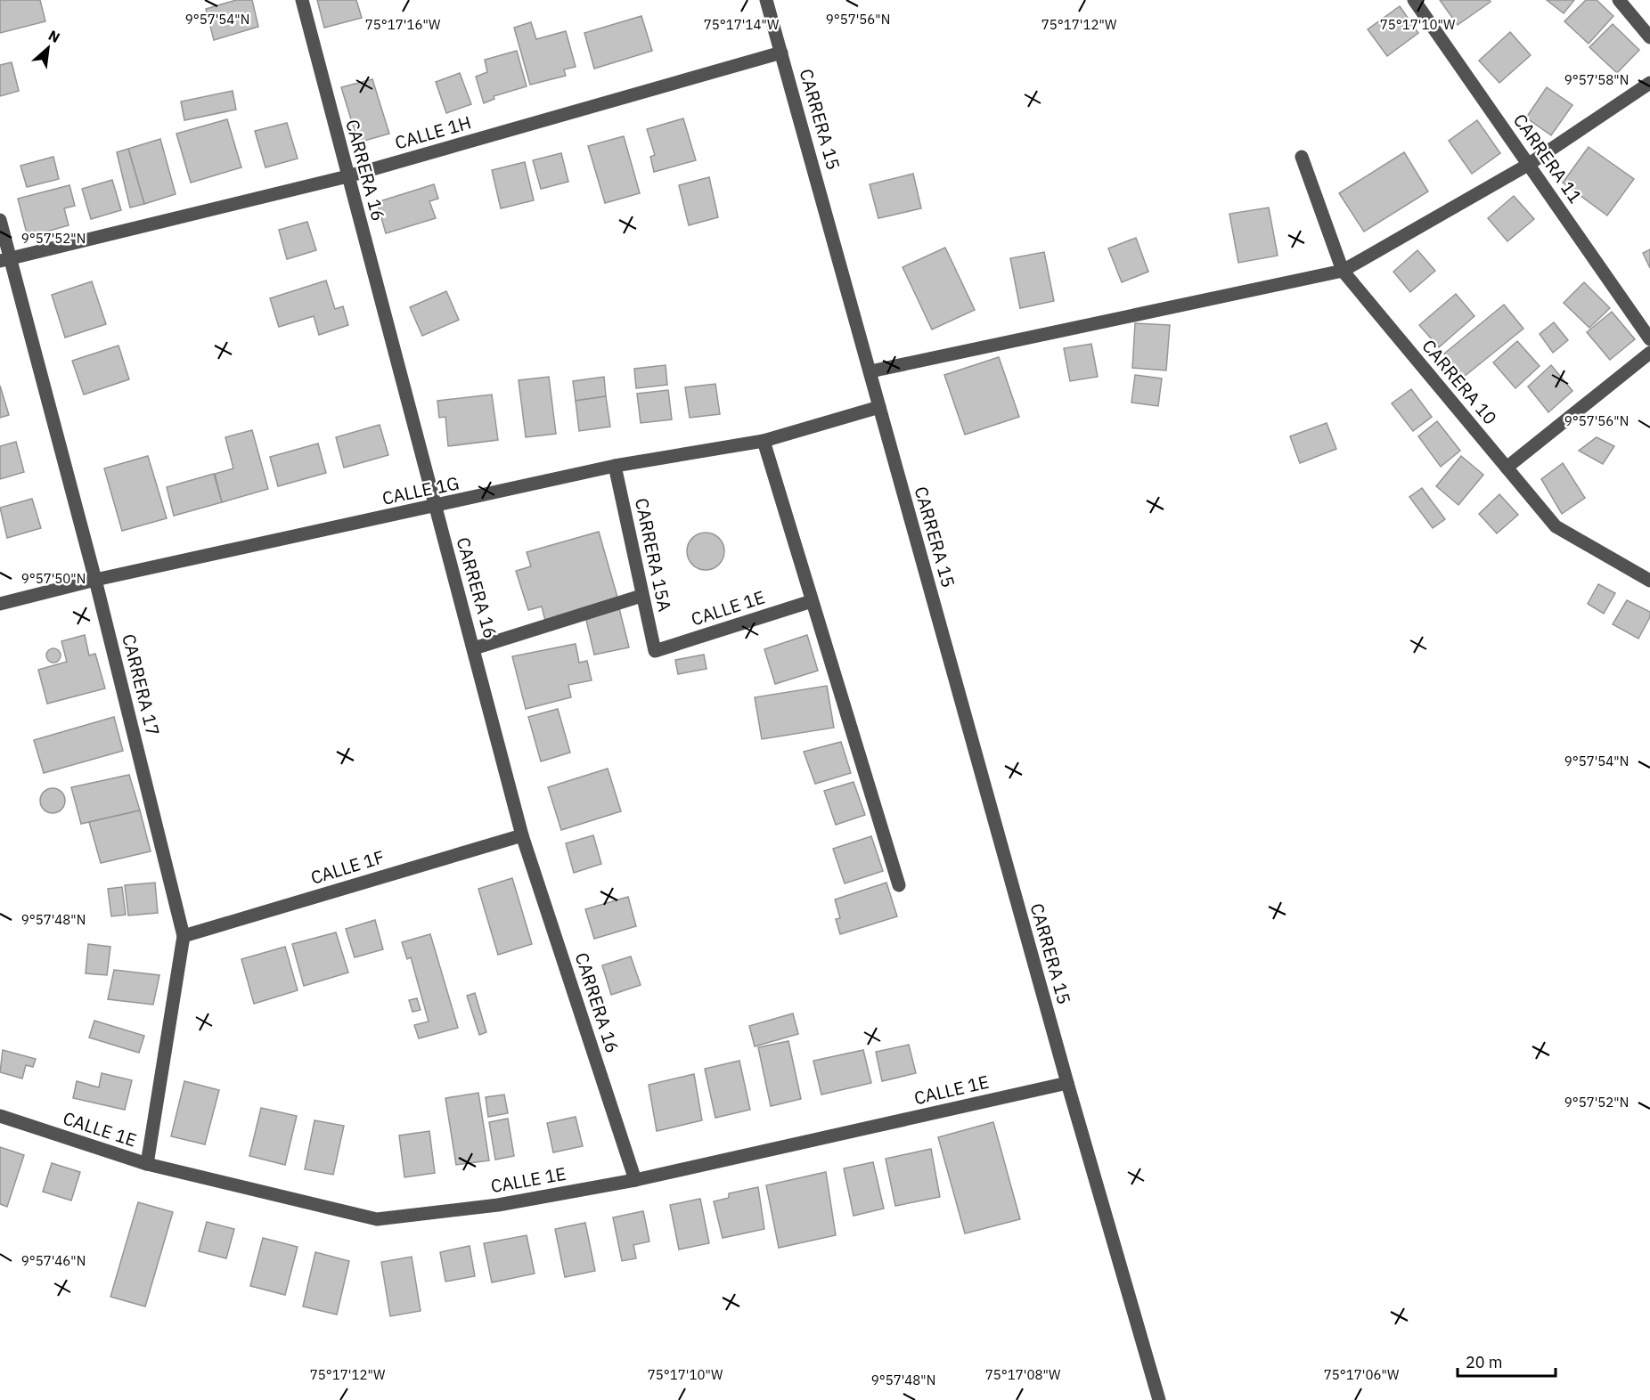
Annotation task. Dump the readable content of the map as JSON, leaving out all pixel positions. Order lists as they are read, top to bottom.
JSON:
{
  "streets": {
    "street": [
      "CARRERA 15",
      "CALLE 1H",
      "CARRERA 11",
      "CARRERA 16",
      "CARRERA 10",
      "CALLE 1G",
      "CARRERA 15A",
      "CALLE 1E",
      "CARRERA 17",
      "CALLE 1F"
    ]
  },
  "crossings": [
    ["CARRERA 15", "CALLE 1H"],
    ["CARRERA 15", "CALLE 1G"],
    ["CARRERA 15", "CALLE 1E"],
    ["CALLE 1H", "CARRERA 16"],
    ["CALLE 1H", "CARRERA 17"],
    ["CARRERA 16", "CALLE 1G"],
    ["CARRERA 16", "CALLE 1E"],
    ["CARRERA 16", "CALLE 1F"],
    ["CALLE 1G", "CARRERA 15A"],
    ["CALLE 1G", "CARRERA 17"],
    ["CARRERA 15A", "CALLE 1E"],
    ["CALLE 1E", "CARRERA 17"],
    ["CARRERA 17", "CALLE 1F"]
  ],
  "scale_bar": "20 m",
  "north": "top right",
  "coordinates": [
    "9°57'54\"N",
    "9°57'56\"N",
    "75°17'16\"W",
    "75°17'14\"W",
    "75°17'12\"W",
    "75°17'10\"W",
    "9°57'58\"N",
    "9°57'52\"N",
    "9°57'50\"N",
    "9°57'48\"N",
    "9°57'46\"N",
    "75°17'08\"W",
    "75°17'06\"W"
  ]
}
